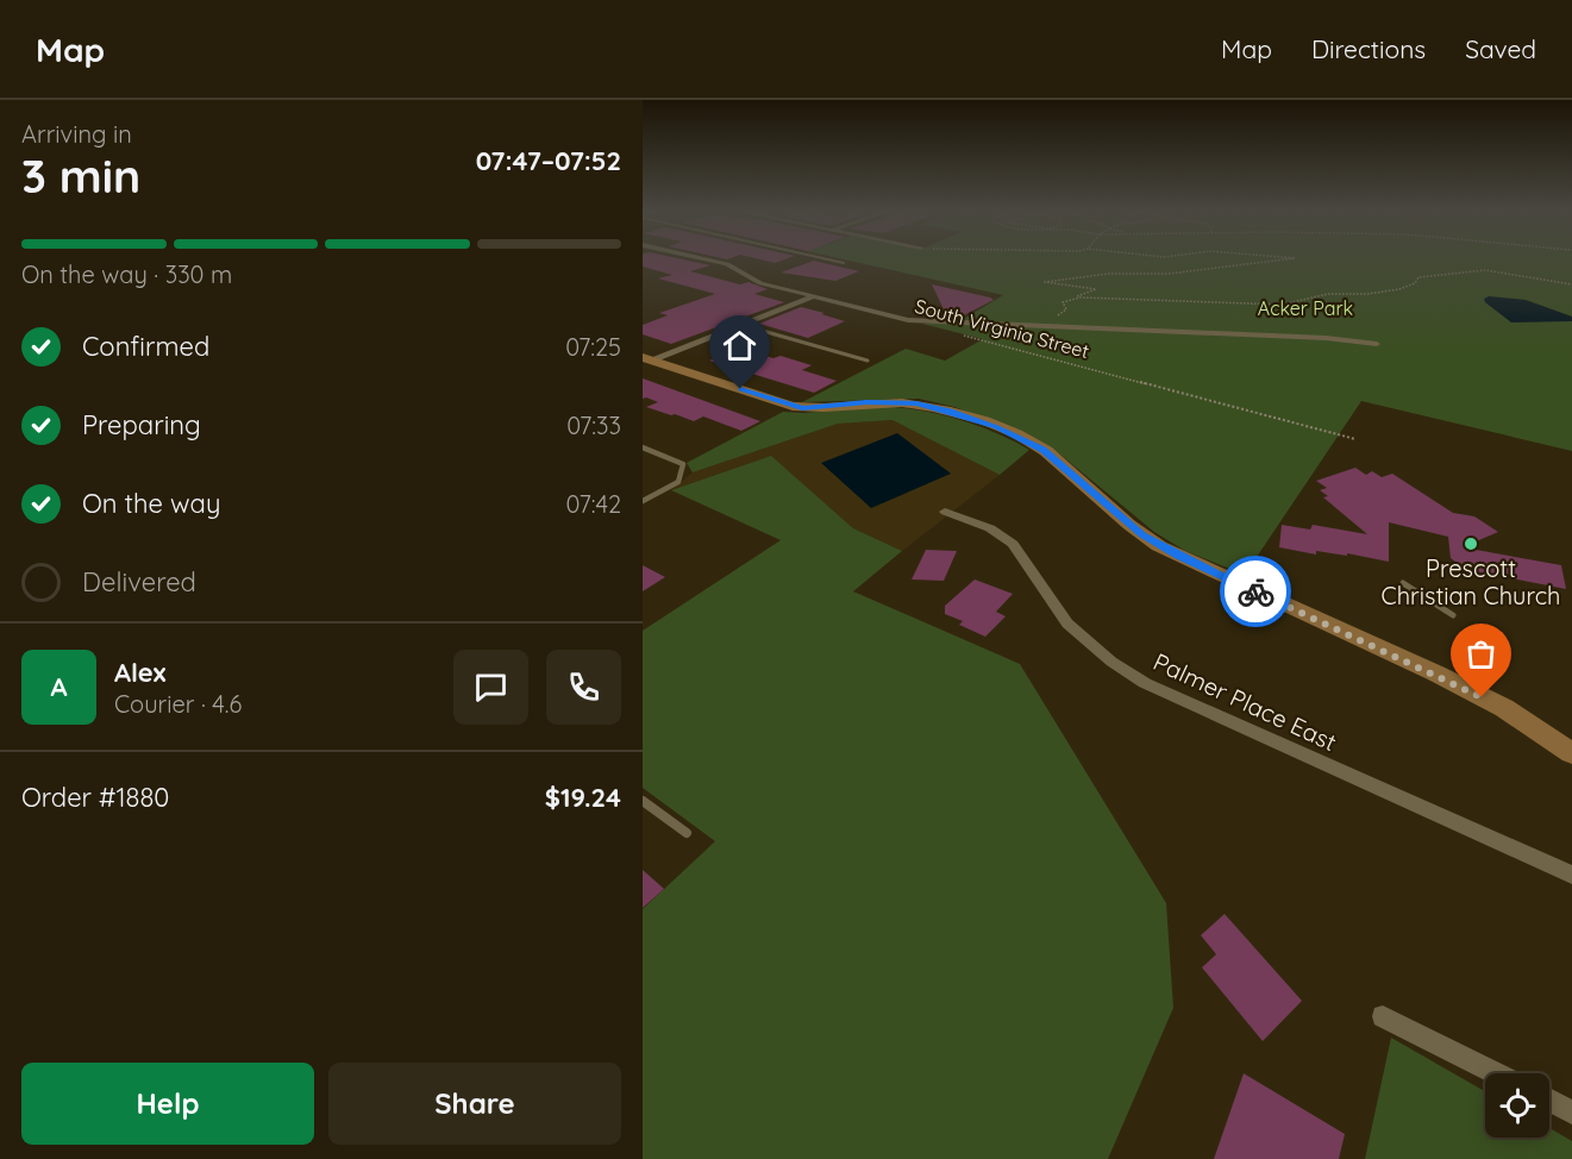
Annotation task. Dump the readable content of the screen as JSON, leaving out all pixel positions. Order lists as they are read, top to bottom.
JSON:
{
  "streets": {
    "street": ["South Virginia Street", "Palmer Place East"]
  },
  "parks": ["Acker Park"],
  "places": ["Prescott Christian Church"],
  "page": {
    "header": "Map",
    "nav": ["Map", "Directions", "Saved"],
    "heading": ["3 min", "Arriving in", "07:47–07:52"],
    "panel": [
      "Alex",
      "Courier · 4.6",
      "Order #1880",
      "$19.24"
    ],
    "bar": "On the way · 330 m",
    "list": [
      ["Confirmed", "07:25"],
      ["Preparing", "07:33"],
      ["On the way", "07:42"],
      "Delivered"
    ],
    "round": "A",
    "buttons": ["Help", "Share"]
  }
}
